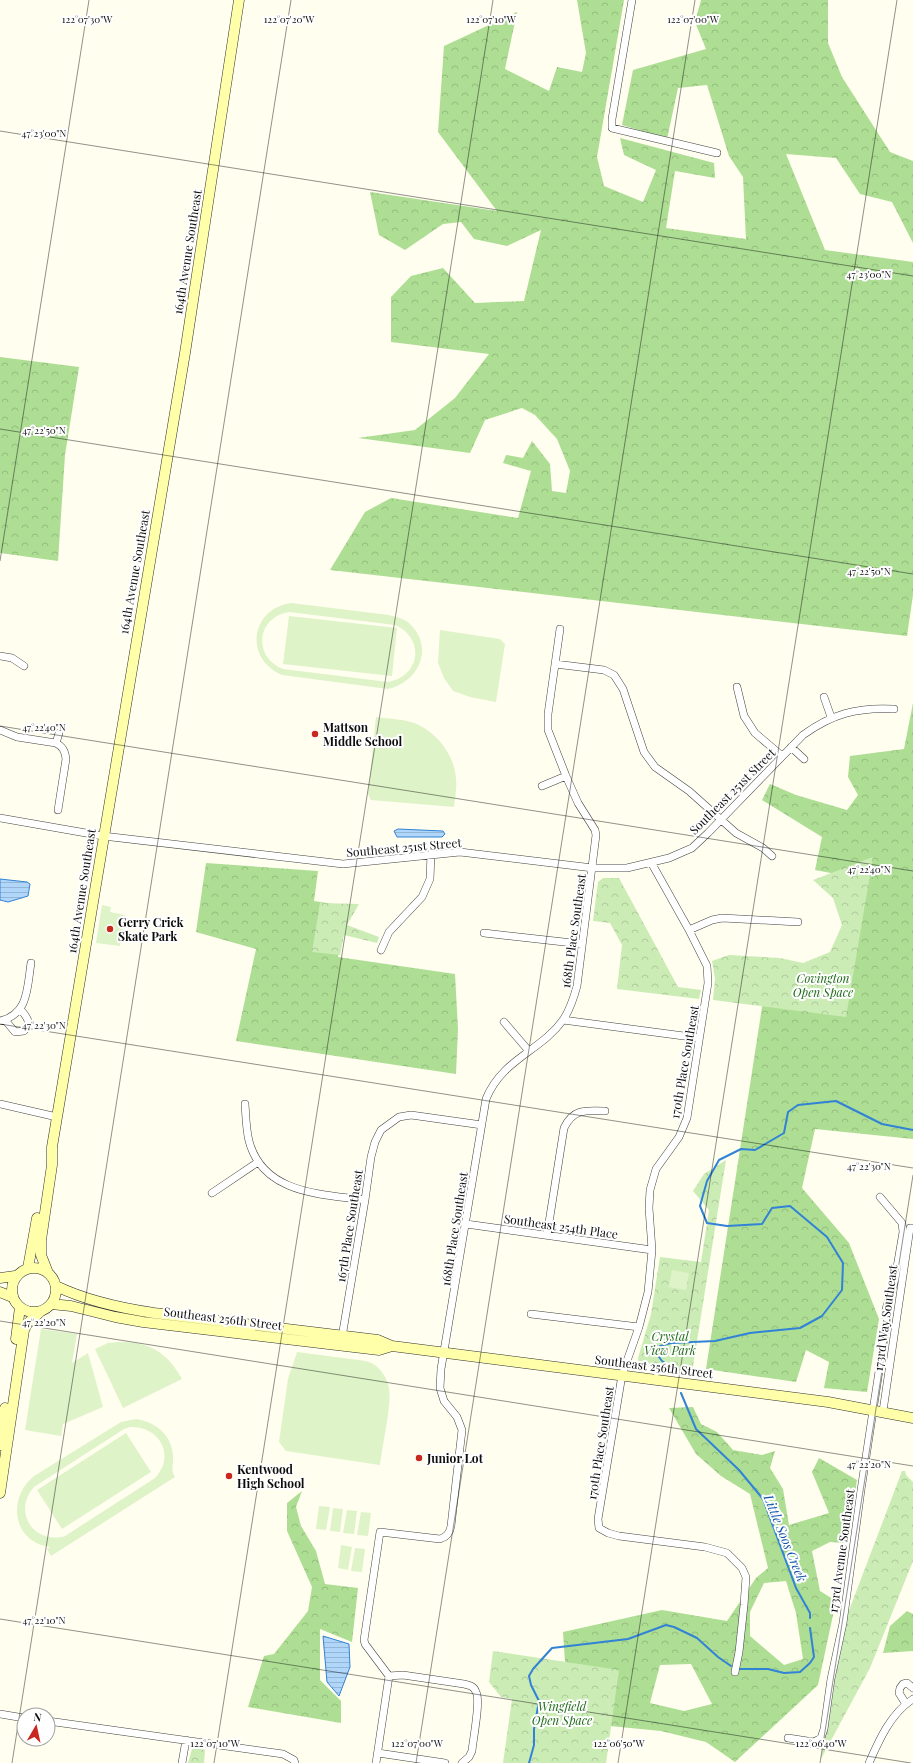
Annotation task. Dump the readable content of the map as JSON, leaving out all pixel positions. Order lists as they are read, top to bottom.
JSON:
{
  "streets": {
    "street": [
      "164th Avenue Southeast",
      "Southeast 251st Street",
      "168th Place Southeast",
      "170th Place Southeast",
      "167th Place Southeast",
      "Southeast 254th Place",
      "Southeast 256th Street",
      "173rd Way Southeast",
      "173rd Avenue Southeast"
    ]
  },
  "crossings": [
    ["164th Avenue Southeast", "Southeast 251st Street"],
    ["164th Avenue Southeast", "Southeast 256th Street"],
    ["Southeast 251st Street", "168th Place Southeast"],
    ["Southeast 251st Street", "170th Place Southeast"],
    ["168th Place Southeast", "167th Place Southeast"],
    ["168th Place Southeast", "Southeast 254th Place"],
    ["168th Place Southeast", "Southeast 256th Street"],
    ["170th Place Southeast", "Southeast 254th Place"],
    ["170th Place Southeast", "Southeast 256th Street"],
    ["167th Place Southeast", "Southeast 256th Street"],
    ["Southeast 256th Street", "173rd Way Southeast"],
    ["Southeast 256th Street", "173rd Avenue Southeast"],
    ["173rd Way Southeast", "173rd Avenue Southeast"]
  ],
  "water": ["Little Soos Creek"],
  "parks": ["Covington Open Space", "Crystal View Park", "Wingfield Open Space"],
  "places": [
    "Mattson Middle School",
    "Gerry Crick Skate Park",
    "Junior Lot",
    "Kentwood High School"
  ],
  "north": "top",
  "coordinates": [
    "122°07'30\"W",
    "122°07'20\"W",
    "122°07'10\"W",
    "122°07'00\"W",
    "47°23'00\"N",
    "47°22'50\"N",
    "47°22'40\"N",
    "47°22'30\"N",
    "47°22'20\"N",
    "47°22'10\"N",
    "122°06'50\"W",
    "122°06'40\"W"
  ]
}
